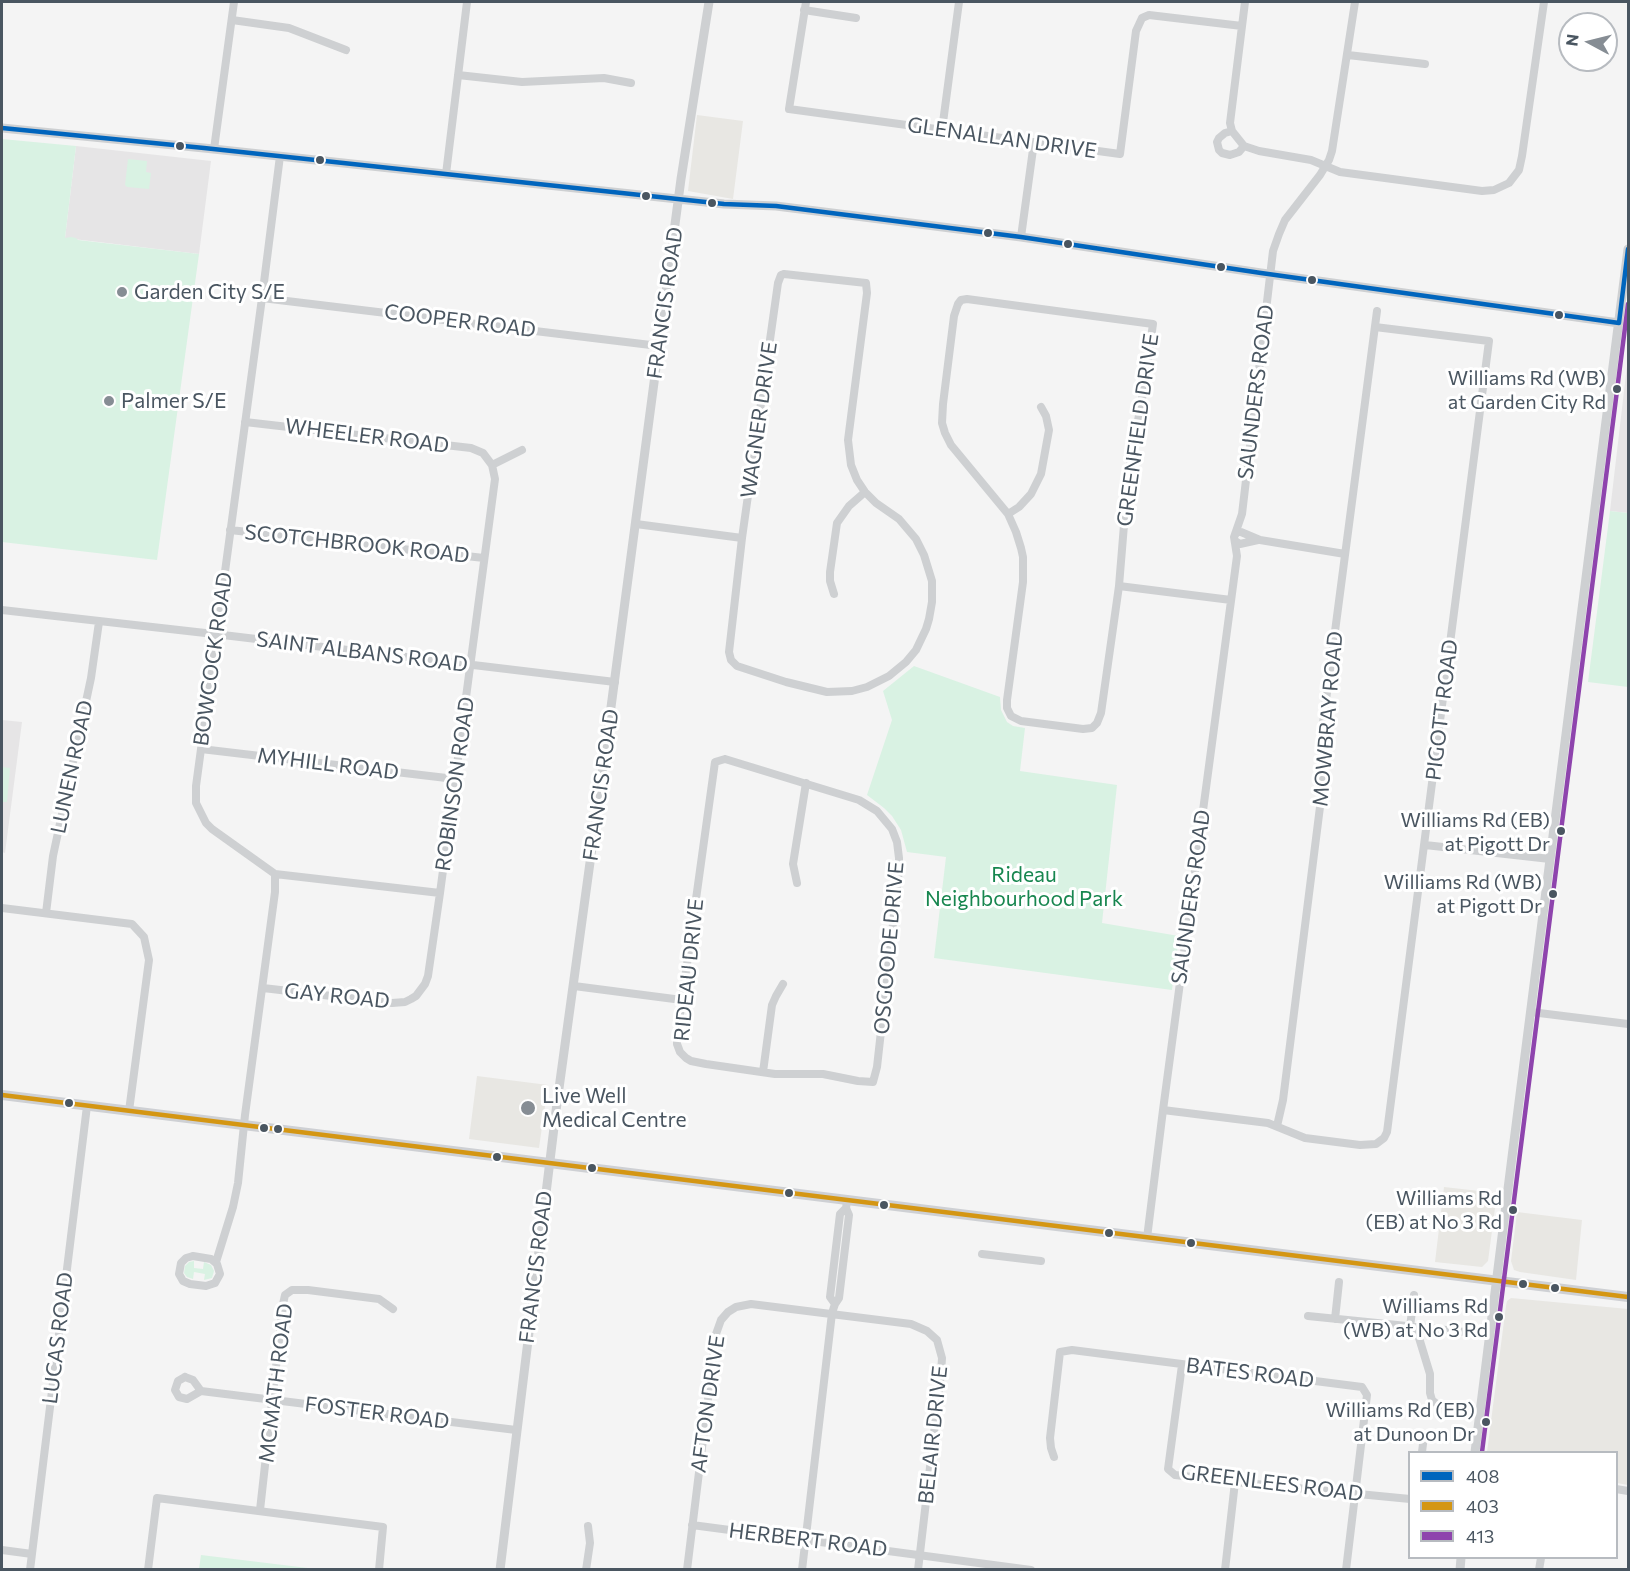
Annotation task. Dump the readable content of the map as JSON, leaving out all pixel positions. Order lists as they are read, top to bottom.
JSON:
{
  "streets": {
    "street": [
      "GLENALLAN DRIVE",
      "FRANCIS ROAD",
      "COOPER ROAD",
      "SAUNDERS ROAD",
      "WAGNER DRIVE",
      "GREENFIELD DRIVE",
      "WHEELER ROAD",
      "SCOTCHBROOK ROAD",
      "SAINT ALBANS ROAD",
      "BOWCOCK ROAD",
      "PIGOTT ROAD",
      "MOWBRAY ROAD",
      "MYHILL ROAD",
      "LUNEN ROAD",
      "ROBINSON ROAD",
      "OSGOODE DRIVE",
      "RIDEAU DRIVE",
      "GAY ROAD",
      "LUCAS ROAD",
      "BATES ROAD",
      "MCMATH ROAD",
      "AFTON DRIVE",
      "FOSTER ROAD",
      "BELAIR DRIVE",
      "GREENLEES ROAD",
      "HERBERT ROAD"
    ]
  },
  "crossings": [
    ["FRANCIS ROAD", "COOPER ROAD"],
    ["FRANCIS ROAD", "SAINT ALBANS ROAD"],
    ["FRANCIS ROAD", "FOSTER ROAD"],
    ["COOPER ROAD", "BOWCOCK ROAD"],
    ["SAUNDERS ROAD", "PIGOTT ROAD"],
    ["WHEELER ROAD", "BOWCOCK ROAD"],
    ["WHEELER ROAD", "ROBINSON ROAD"],
    ["SCOTCHBROOK ROAD", "BOWCOCK ROAD"],
    ["SCOTCHBROOK ROAD", "ROBINSON ROAD"],
    ["SAINT ALBANS ROAD", "BOWCOCK ROAD"],
    ["SAINT ALBANS ROAD", "LUNEN ROAD"],
    ["SAINT ALBANS ROAD", "ROBINSON ROAD"],
    ["BOWCOCK ROAD", "MYHILL ROAD"],
    ["PIGOTT ROAD", "MOWBRAY ROAD"],
    ["MYHILL ROAD", "ROBINSON ROAD"],
    ["ROBINSON ROAD", "GAY ROAD"],
    ["OSGOODE DRIVE", "RIDEAU DRIVE"],
    ["BATES ROAD", "GREENLEES ROAD"],
    ["MCMATH ROAD", "FOSTER ROAD"],
    ["AFTON DRIVE", "BELAIR DRIVE"],
    ["AFTON DRIVE", "HERBERT ROAD"],
    ["BELAIR DRIVE", "HERBERT ROAD"]
  ],
  "parks": ["Rideau Neighbourhood Park"],
  "places": [
    "Garden City S/E",
    "Williams Rd (WB) at Garden City Rd",
    "Palmer S/E",
    "Williams Rd (EB) at Pigott Dr",
    "Williams Rd (WB) at Pigott Dr",
    "Live Well Medical Centre",
    "Williams Rd (EB) at No 3 Rd",
    "Williams Rd (WB) at No 3 Rd",
    "Williams Rd (EB) at Dunoon Dr"
  ],
  "lines": ["transit line 408", "transit line 413", "transit line 403"],
  "legend": ["408", "403", "413"],
  "north": "left"
}
